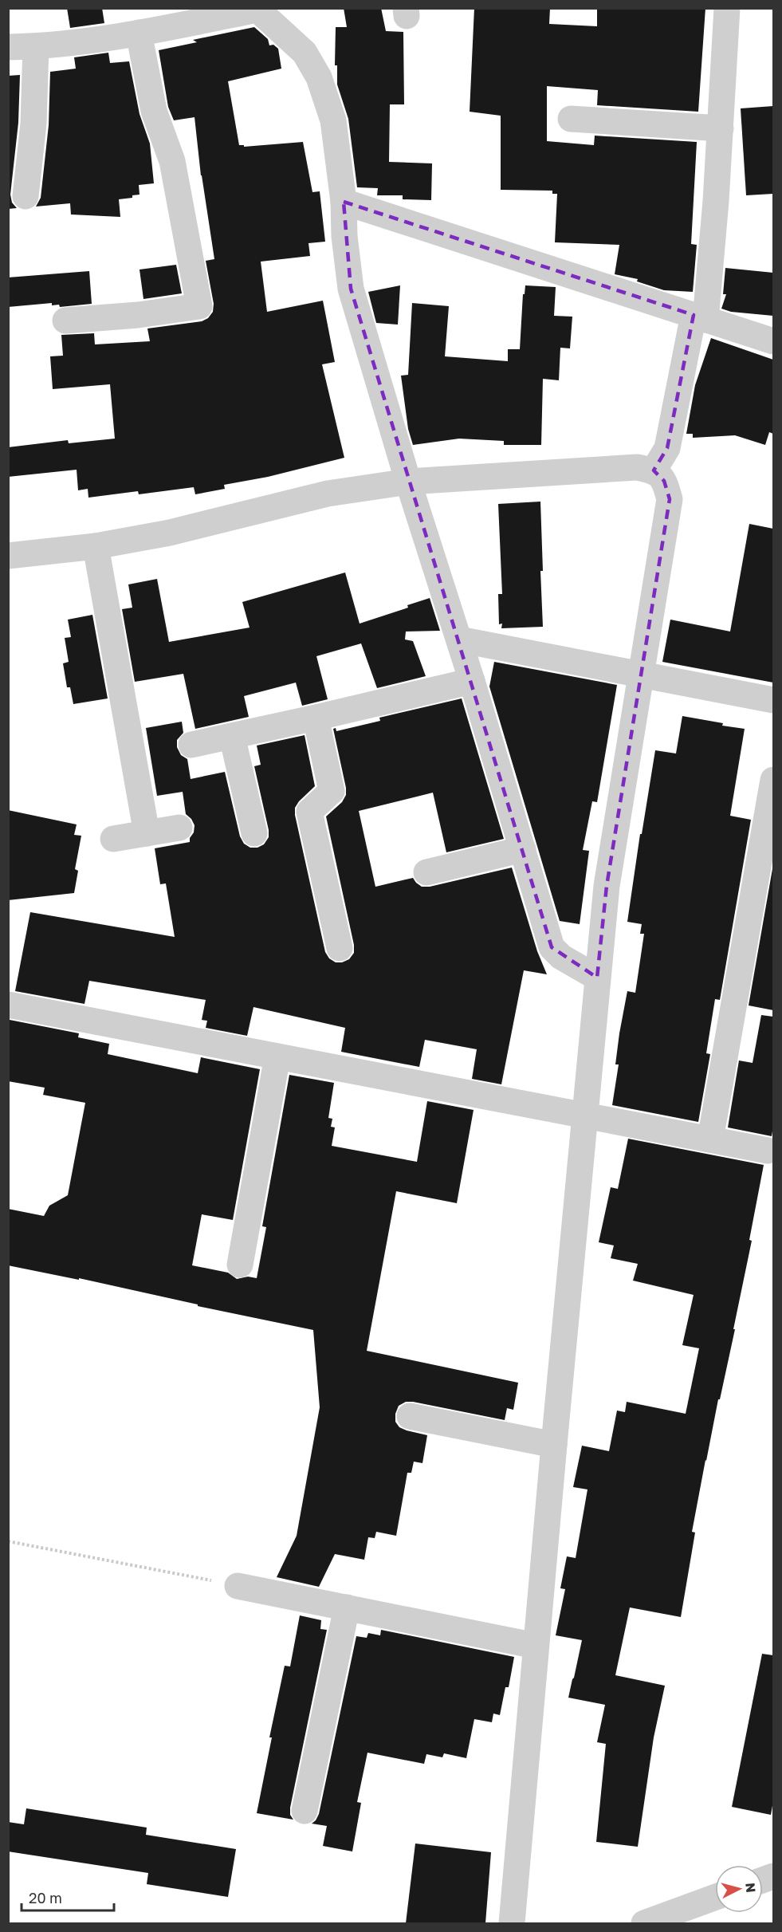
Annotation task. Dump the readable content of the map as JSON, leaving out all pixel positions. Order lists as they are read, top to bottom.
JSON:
{
  "scale_bar": "20 m",
  "north": "right"
}
